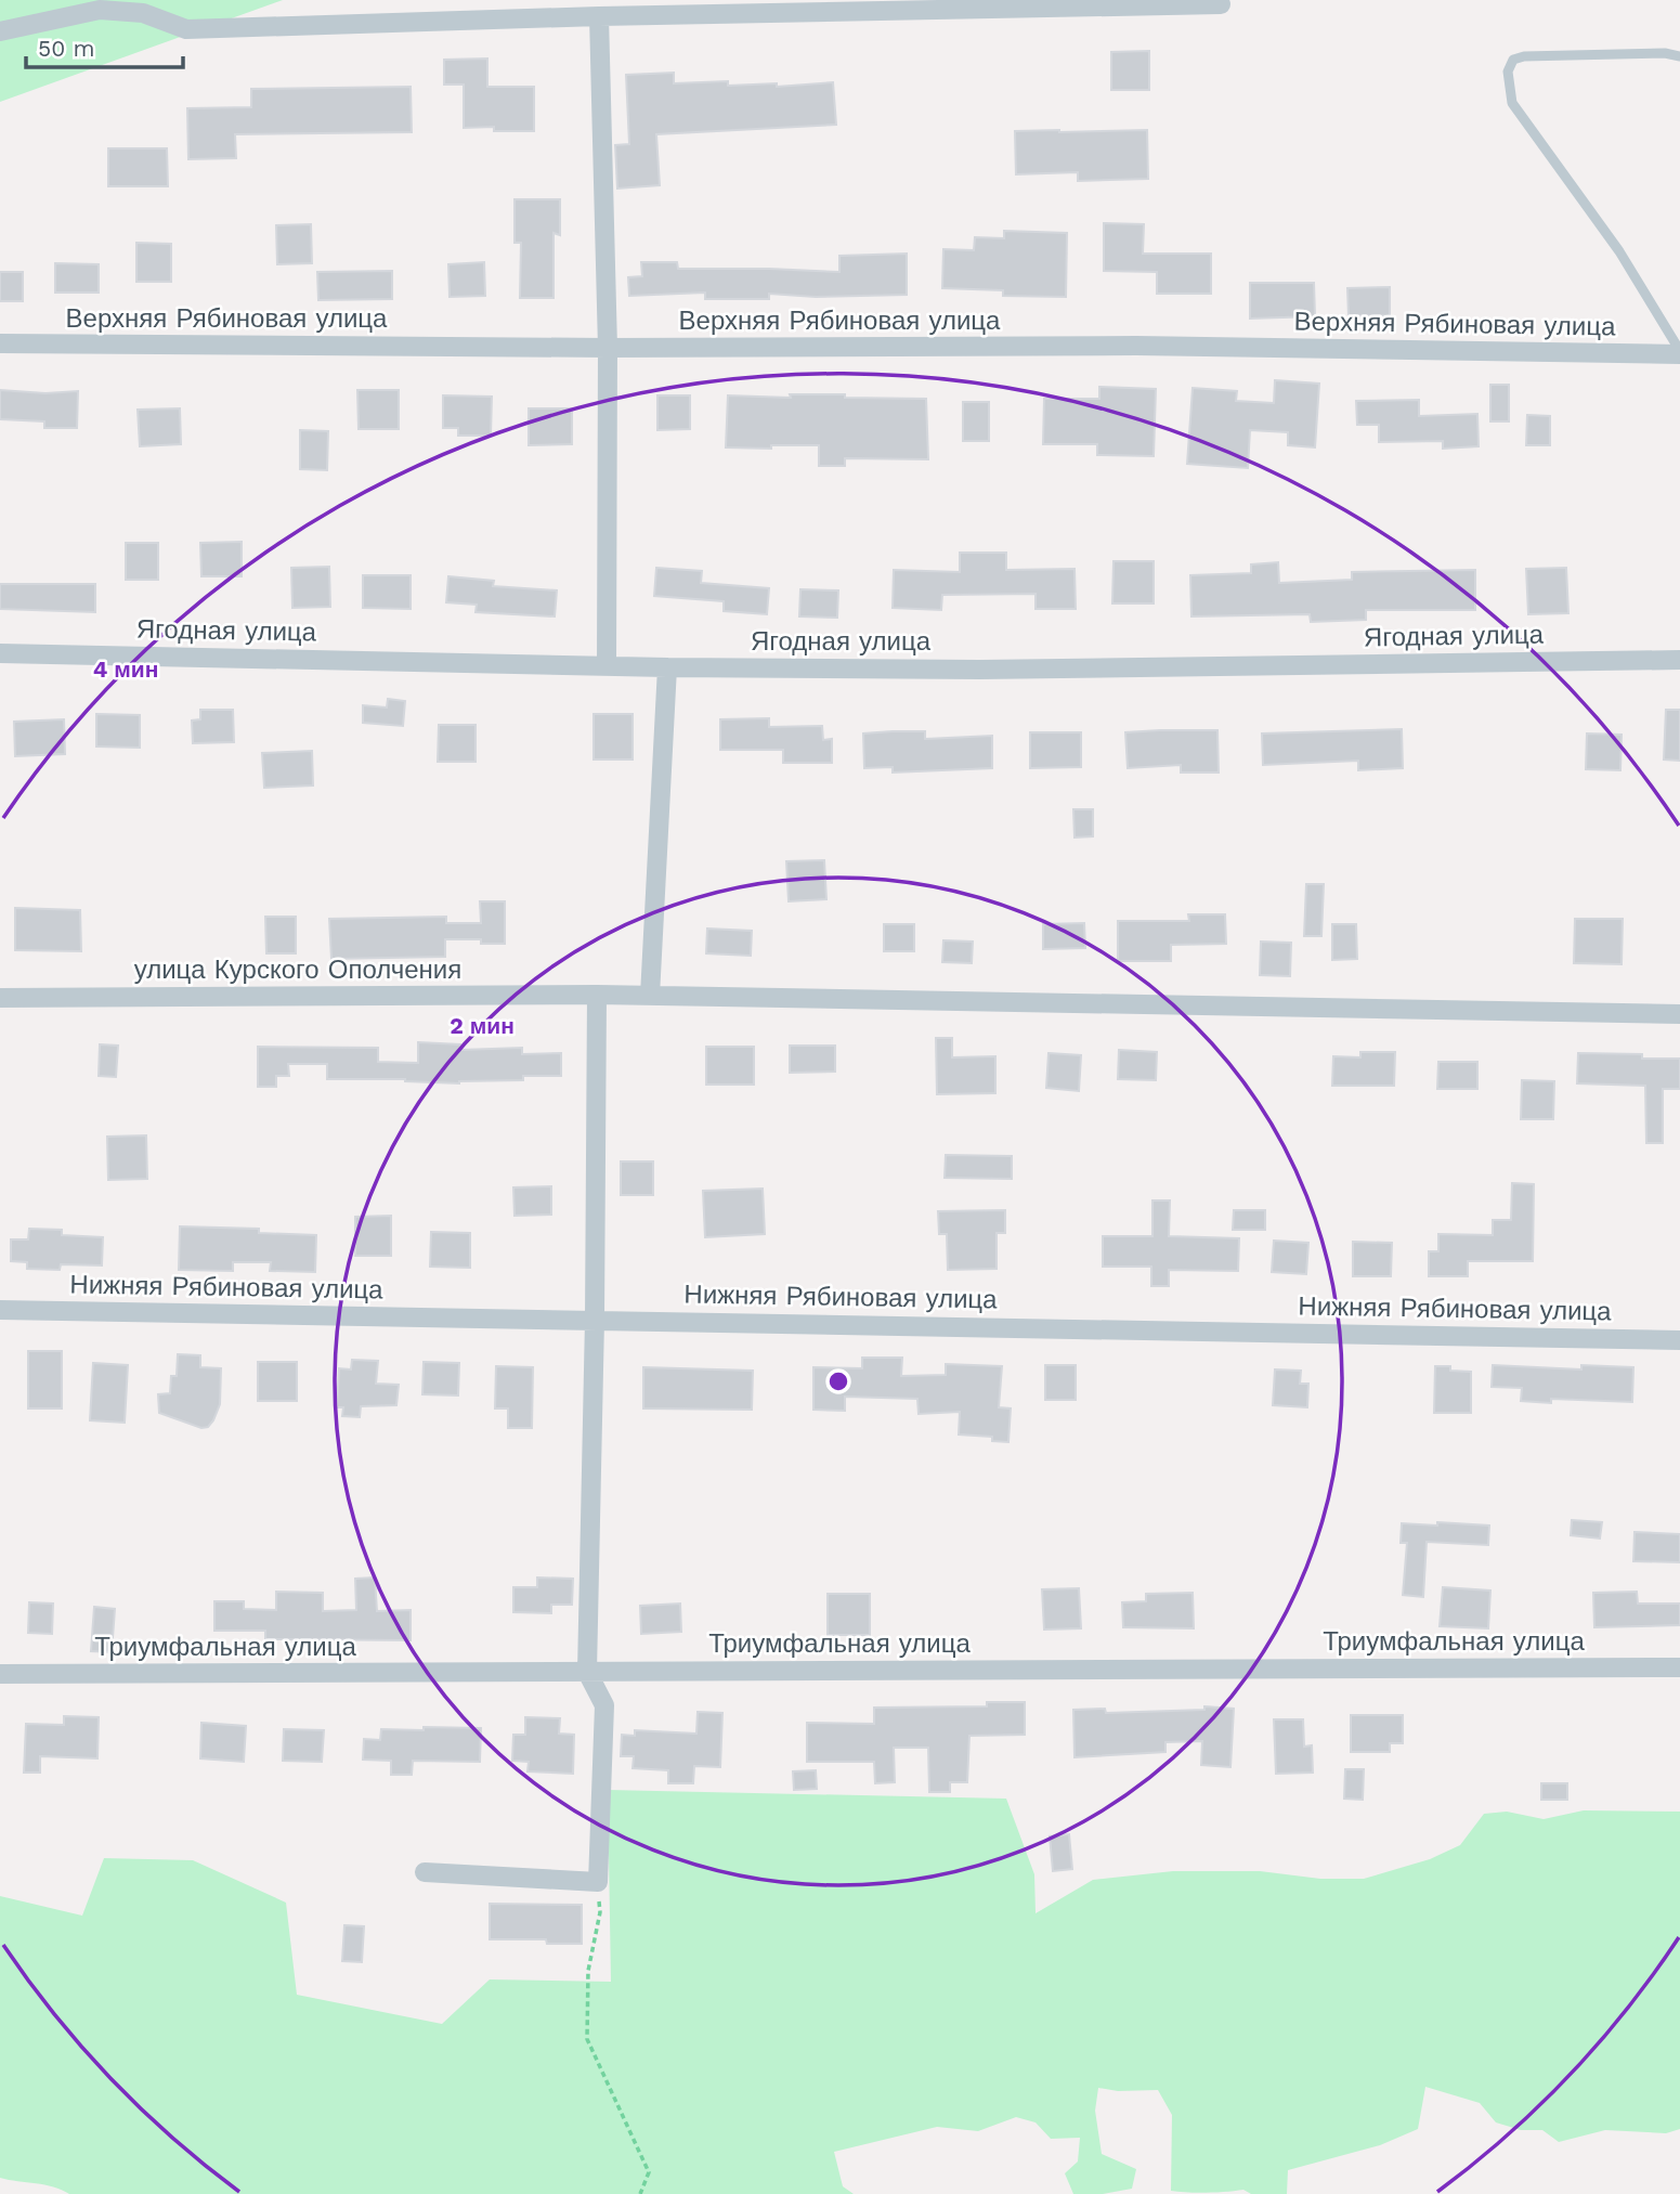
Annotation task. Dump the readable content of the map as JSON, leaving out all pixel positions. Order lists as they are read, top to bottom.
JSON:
{
  "streets": {
    "street": [
      "Верхняя Рябиновая улица",
      "Ягодная улица",
      "улица Курского Ополчения",
      "Нижняя Рябиновая улица",
      "Триумфальная улица"
    ]
  },
  "scale_bar": "50 m",
  "rings": ["4 мин", "2 мин"]
}
